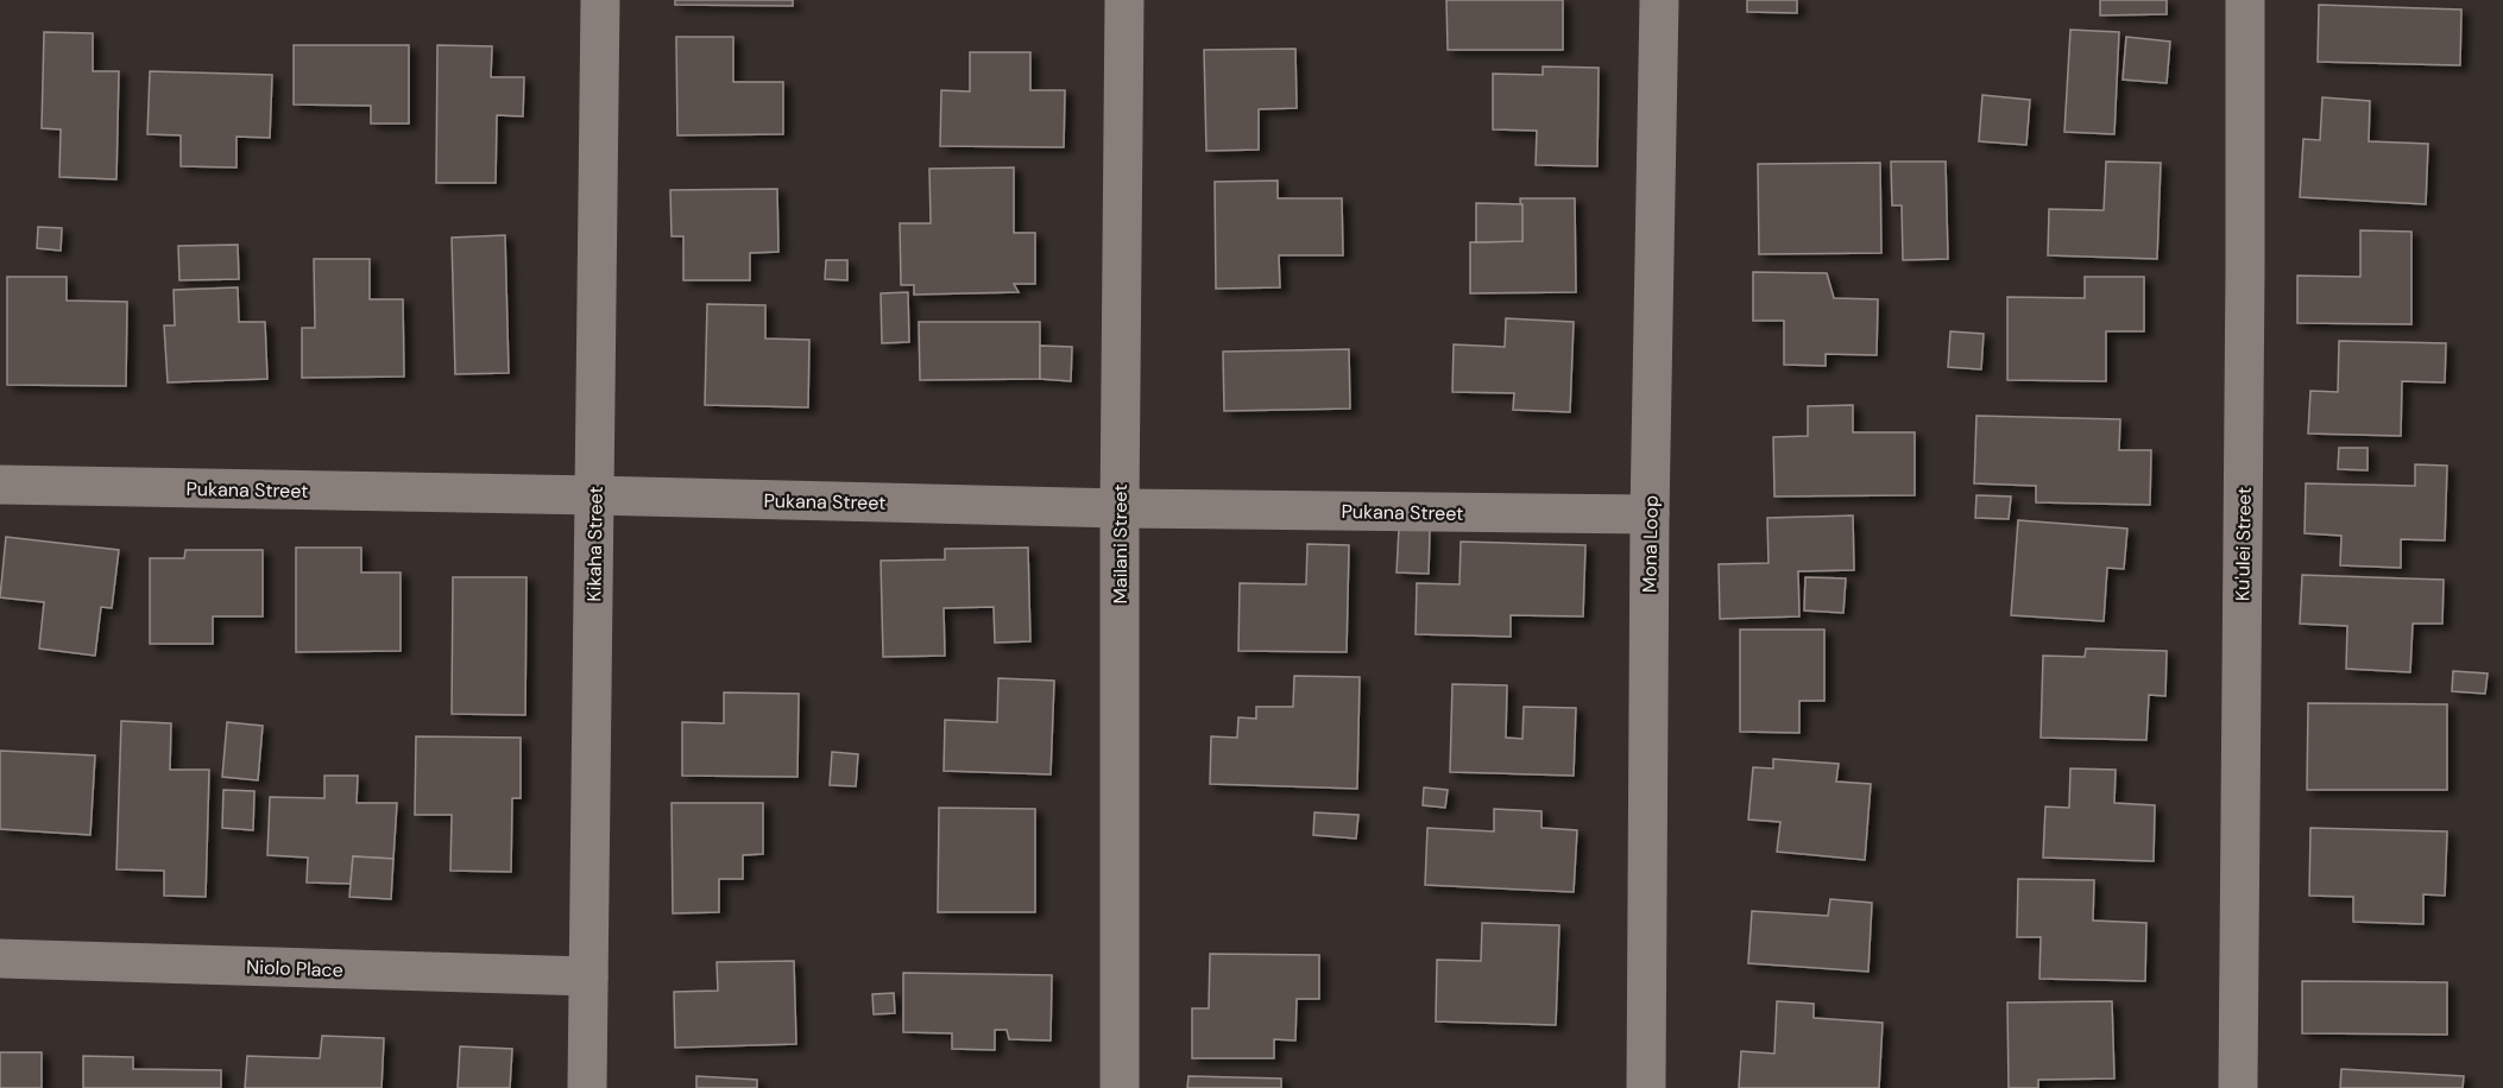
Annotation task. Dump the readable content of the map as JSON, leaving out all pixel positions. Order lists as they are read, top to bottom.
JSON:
{
  "streets": {
    "street": [
      "Pukana Street",
      "Kikaha Street",
      "Mailani Street",
      "Mona Loop",
      "Ku'ulei Street",
      "Niolo Place"
    ]
  },
  "crossings": [
    ["Pukana Street", "Kikaha Street"],
    ["Pukana Street", "Mailani Street"],
    ["Pukana Street", "Mona Loop"],
    ["Kikaha Street", "Niolo Place"]
  ]
}
